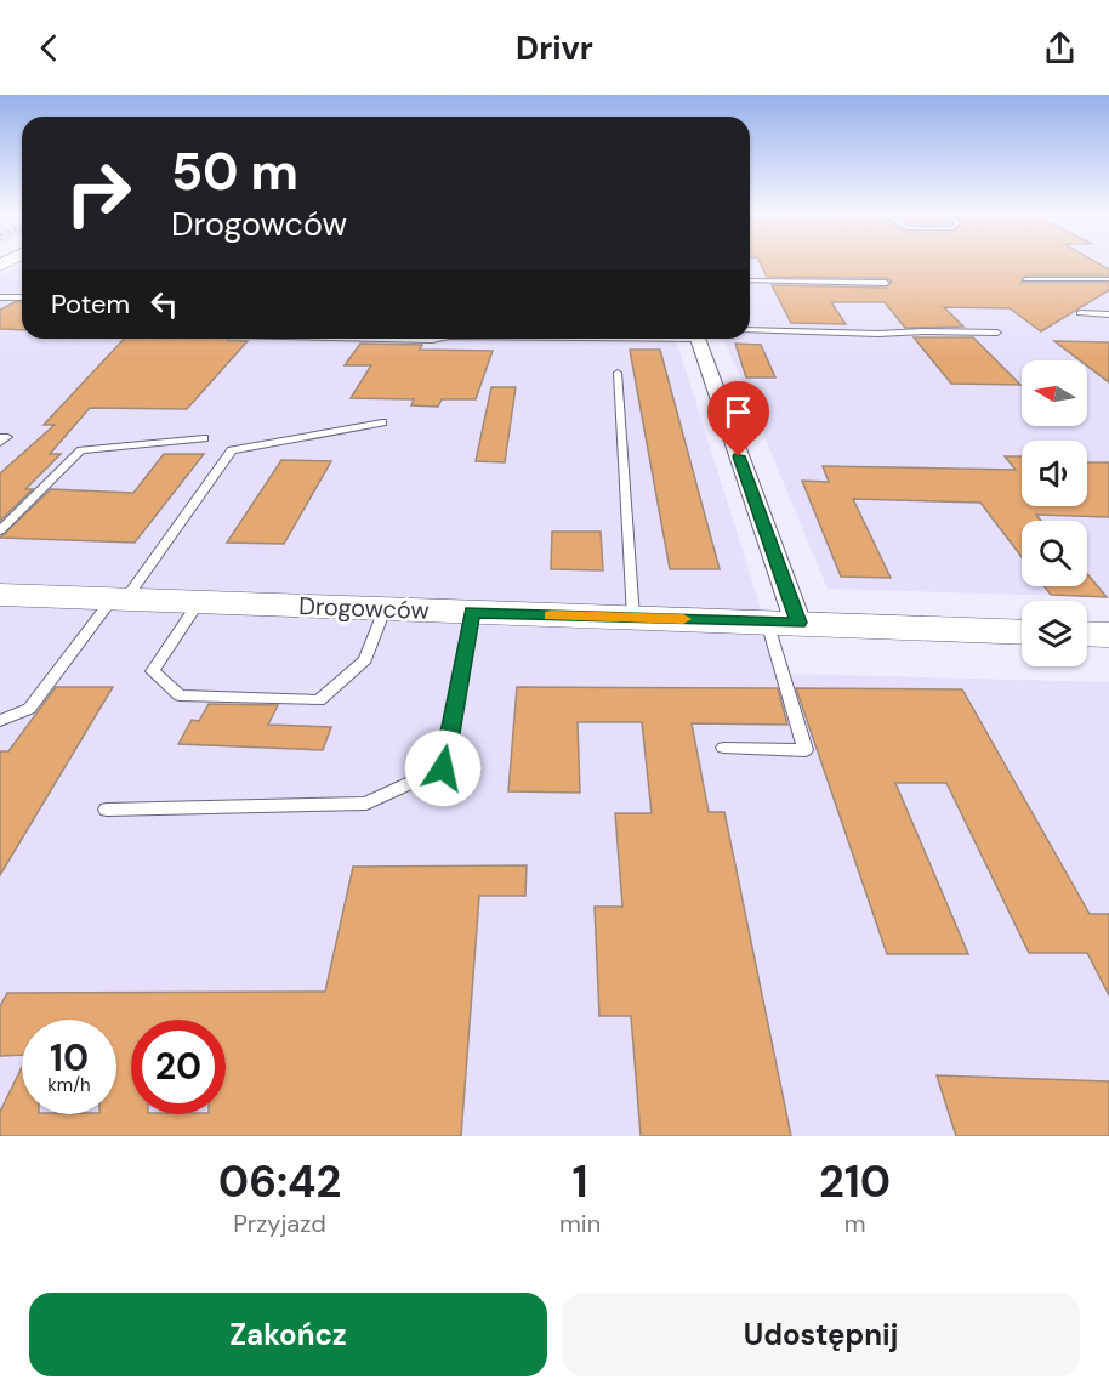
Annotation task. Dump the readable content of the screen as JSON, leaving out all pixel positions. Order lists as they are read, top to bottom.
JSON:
{
  "streets": {
    "street": ["Drogowców"]
  },
  "north": "left",
  "page": {
    "header": "Drivr",
    "turn": ["50 m", "Drogowców"],
    "then": "Potem",
    "speed": "10 km/h",
    "limit": "20",
    "eta": [
      "06:42",
      "Przyjazd",
      "1",
      "min",
      "210",
      "m"
    ],
    "buttons": ["Zakończ", "Udostępnij"]
  }
}
